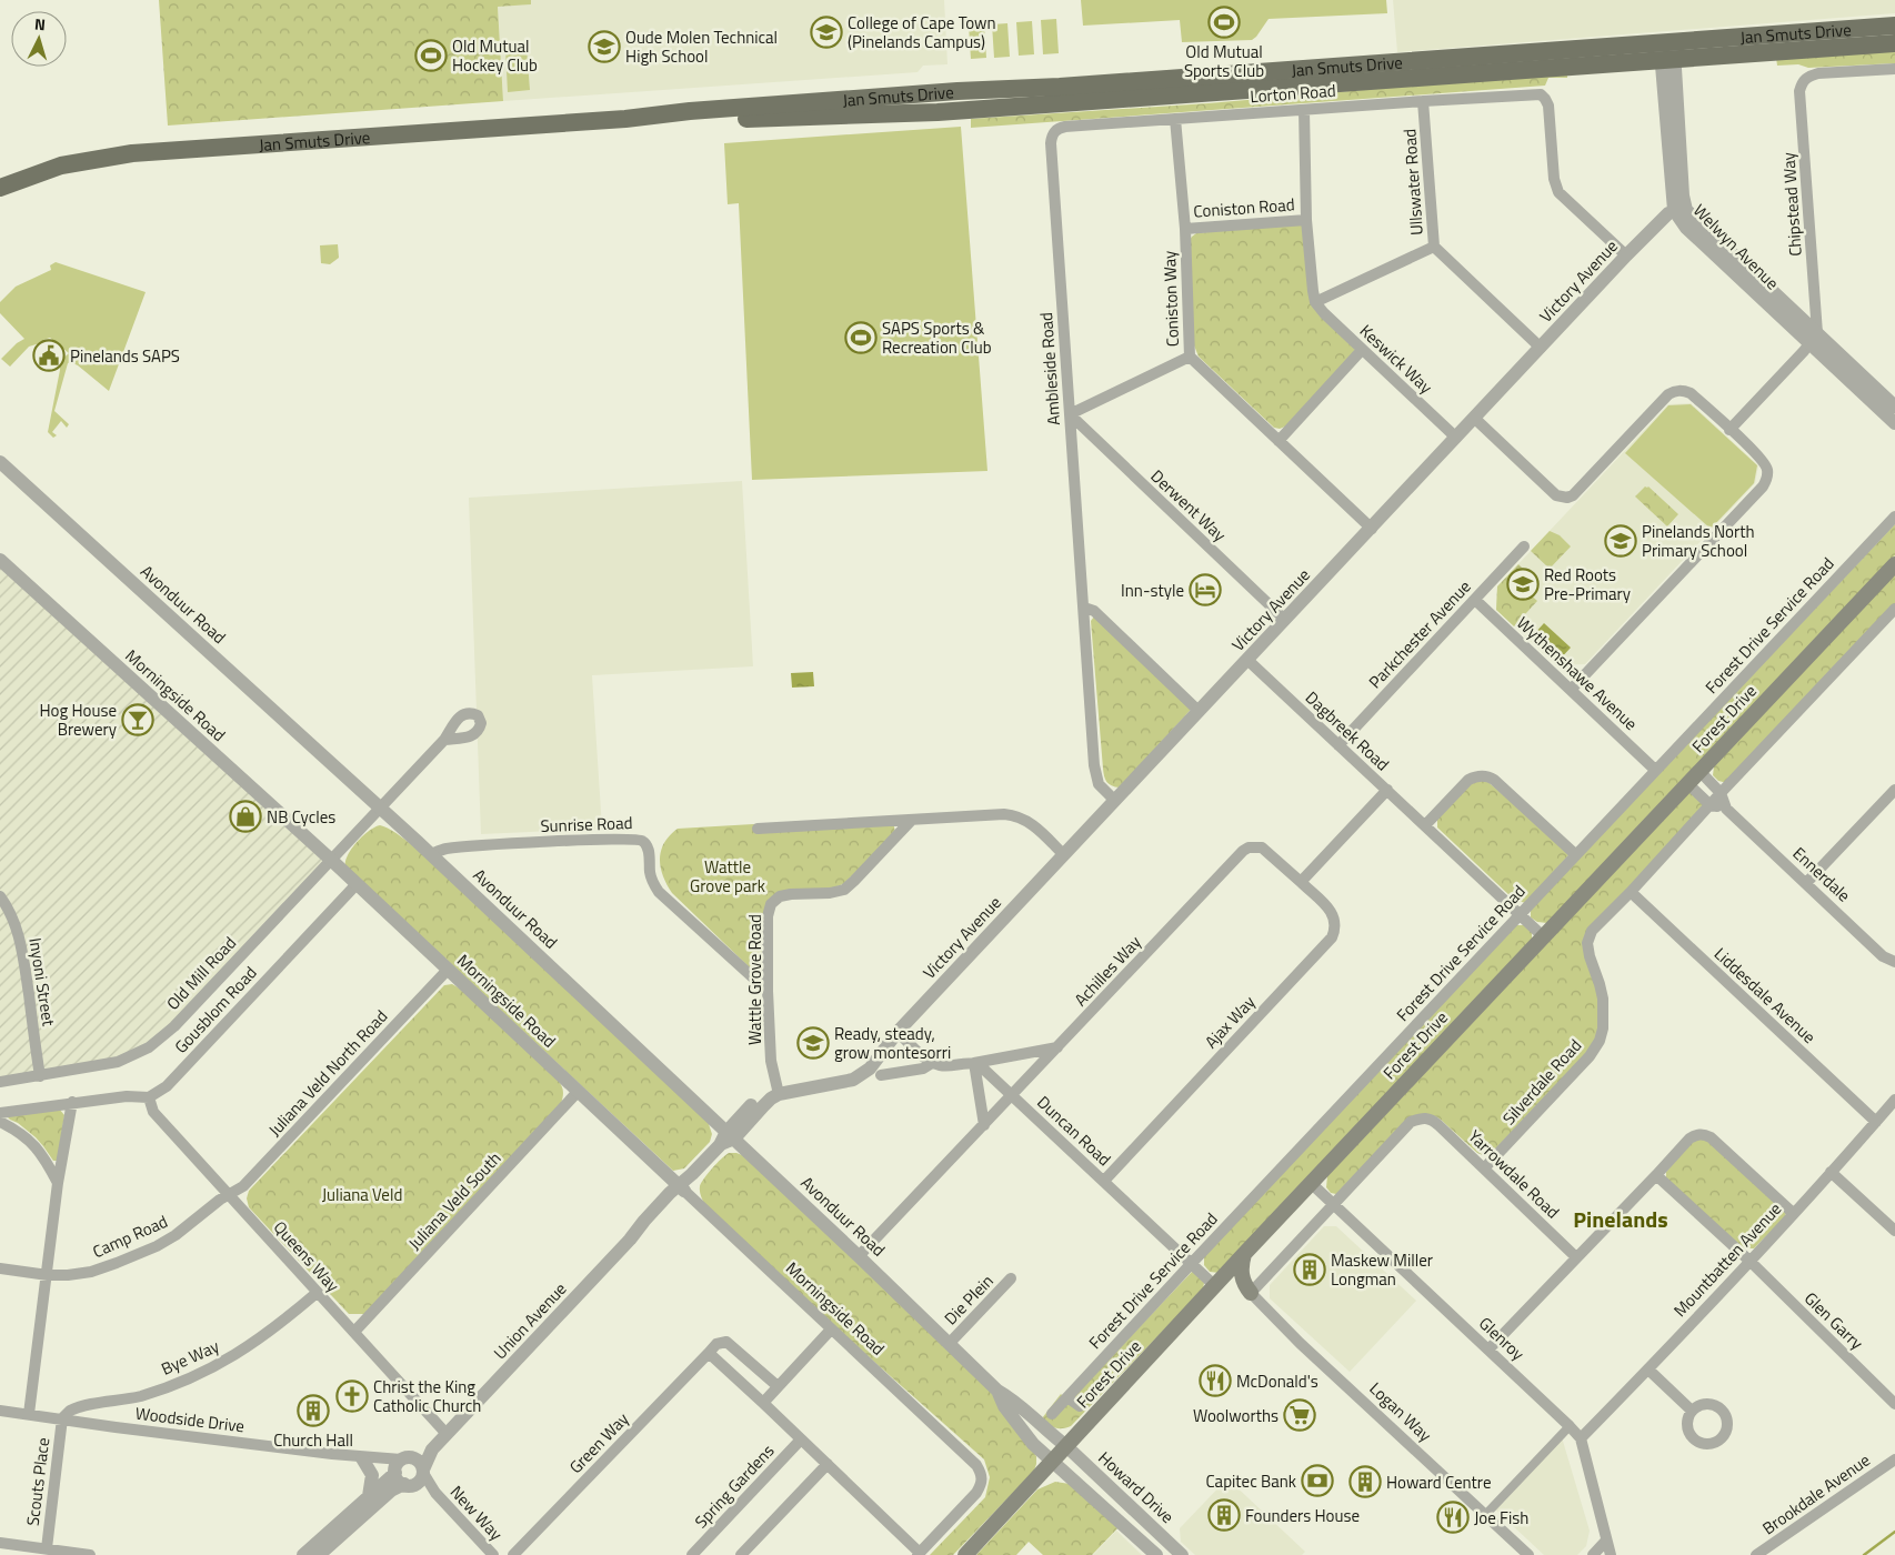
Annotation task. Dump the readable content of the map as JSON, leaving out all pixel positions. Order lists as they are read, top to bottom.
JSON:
{
  "streets": {
    "main road": ["Jan Smuts Drive", "Forest Drive"],
    "street": [
      "Lorton Road",
      "Ullswater Road",
      "Chipstead Way",
      "Coniston Road",
      "Welwyn Avenue",
      "Victory Avenue",
      "Coniston Way",
      "Keswick Way",
      "Ambleside Road",
      "Derwent Way",
      "Avonduur Road",
      "Forest Drive Service Road",
      "Parkchester Avenue",
      "Wythenshawe Avenue",
      "Morningside Road",
      "Dagbreek Road",
      "Sunrise Road",
      "Ennerdale",
      "Achilles Way",
      "Old Mill Road",
      "Wattle Grove Road",
      "Inyoni Street",
      "Liddesdale Avenue",
      "Gousblom Road",
      "Ajax Way",
      "Juliana Veld North Road",
      "Silverdale Road",
      "Duncan Road",
      "Yarrowdale Road",
      "Juliana Veld South",
      "Camp Road",
      "Queens Way",
      "Mountbatten Avenue",
      "Die Plein",
      "Union Avenue",
      "Glen Garry",
      "Glenroy",
      "Bye Way",
      "Logan Way",
      "Woodside Drive",
      "Green Way",
      "Scouts Place",
      "Spring Gardens",
      "Howard Drive",
      "Brookdale Avenue",
      "New Way"
    ]
  },
  "crossings": [
    ["Jan Smuts Drive", "Welwyn Avenue"],
    ["Lorton Road", "Ullswater Road"],
    ["Lorton Road", "Victory Avenue"],
    ["Lorton Road", "Coniston Way"],
    ["Lorton Road", "Ambleside Road"],
    ["Ullswater Road", "Victory Avenue"],
    ["Chipstead Way", "Welwyn Avenue"],
    ["Coniston Road", "Coniston Way"],
    ["Welwyn Avenue", "Victory Avenue"],
    ["Victory Avenue", "Coniston Way"],
    ["Victory Avenue", "Keswick Way"],
    ["Victory Avenue", "Ambleside Road"],
    ["Victory Avenue", "Derwent Way"],
    ["Victory Avenue", "Avonduur Road"],
    ["Victory Avenue", "Dagbreek Road"],
    ["Victory Avenue", "Wattle Grove Road"],
    ["Victory Avenue", "Union Avenue"],
    ["Ambleside Road", "Derwent Way"],
    ["Avonduur Road", "Forest Drive"],
    ["Avonduur Road", "Sunrise Road"],
    ["Avonduur Road", "Achilles Way"],
    ["Avonduur Road", "Old Mill Road"],
    ["Avonduur Road", "Die Plein"],
    ["Avonduur Road", "Union Avenue"],
    ["Avonduur Road", "Howard Drive"],
    ["Forest Drive Service Road", "Wythenshawe Avenue"],
    ["Forest Drive Service Road", "Dagbreek Road"],
    ["Forest Drive Service Road", "Duncan Road"],
    ["Parkchester Avenue", "Wythenshawe Avenue"],
    ["Parkchester Avenue", "Dagbreek Road"],
    ["Morningside Road", "Old Mill Road"],
    ["Morningside Road", "Gousblom Road"],
    ["Morningside Road", "Juliana Veld North Road"],
    ["Morningside Road", "Juliana Veld South"],
    ["Morningside Road", "Union Avenue"],
    ["Forest Drive", "Dagbreek Road"],
    ["Forest Drive", "Duncan Road"],
    ["Forest Drive", "Glenroy"],
    ["Forest Drive", "Howard Drive"],
    ["Sunrise Road", "Wattle Grove Road"],
    ["Achilles Way", "Ajax Way"],
    ["Achilles Way", "Duncan Road"],
    ["Old Mill Road", "Inyoni Street"],
    ["Liddesdale Avenue", "Silverdale Road"],
    ["Liddesdale Avenue", "Mountbatten Avenue"],
    ["Gousblom Road", "Queens Way"],
    ["Ajax Way", "Duncan Road"],
    ["Juliana Veld North Road", "Camp Road"],
    ["Juliana Veld North Road", "Queens Way"],
    ["Silverdale Road", "Yarrowdale Road"],
    ["Yarrowdale Road", "Glenroy"],
    ["Juliana Veld South", "Queens Way"],
    ["Camp Road", "Queens Way"],
    ["Queens Way", "Union Avenue"],
    ["Queens Way", "Bye Way"],
    ["Mountbatten Avenue", "Glen Garry"],
    ["Mountbatten Avenue", "Glenroy"],
    ["Union Avenue", "Woodside Drive"],
    ["Union Avenue", "New Way"],
    ["Bye Way", "Woodside Drive"],
    ["Bye Way", "Scouts Place"],
    ["Woodside Drive", "Scouts Place"],
    ["Woodside Drive", "New Way"]
  ],
  "districts": ["Pinelands"],
  "parks": ["Wattle Grove park", "Juliana Veld"],
  "places": {
    "sports": ["Old Mutual Sports Club", "Old Mutual Hockey Club", "SAPS Sports & Recreation Club"],
    "school or university": [
      "College of Cape Town (Pinelands Campus)",
      "Oude Molen Technical High School",
      "Pinelands North Primary School",
      "Red Roots Pre-Primary",
      "Ready, steady, grow montesorri"
    ],
    "public building": ["Pinelands SAPS"],
    "hotel": ["Inn-style"],
    "bar": ["Hog House Brewery"],
    "shop": ["NB Cycles"],
    "building": [
      "Maskew Miller Longman",
      "Church Hall",
      "Howard Centre",
      "Founders House"
    ],
    "restaurant": ["McDonald's", "Joe Fish"],
    "church": ["Christ the King Catholic Church"],
    "supermarket": ["Woolworths"],
    "bank": ["Capitec Bank"]
  },
  "north": "top"
}
